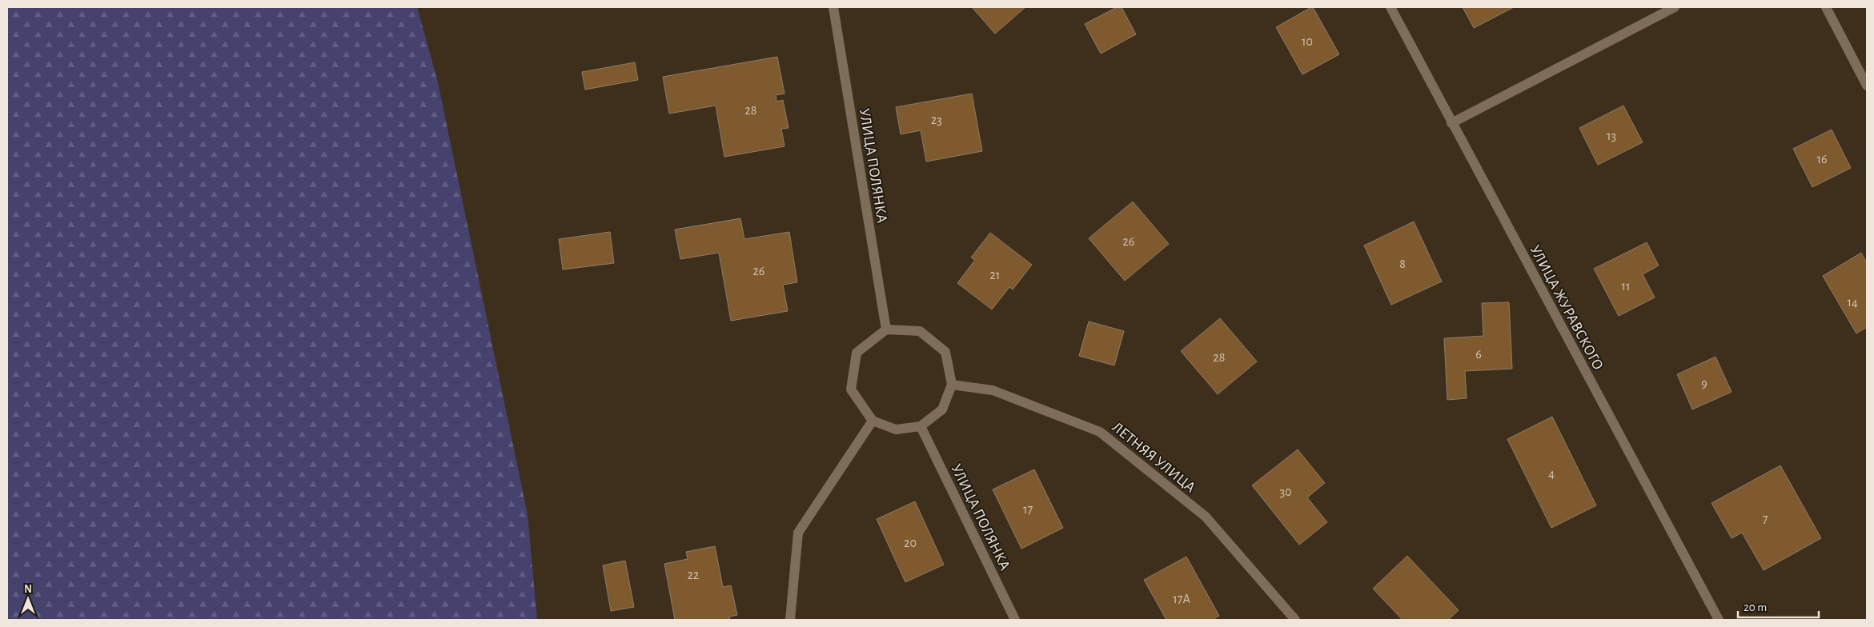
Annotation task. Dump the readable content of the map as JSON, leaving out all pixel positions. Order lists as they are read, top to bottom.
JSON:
{
  "streets": {
    "street": ["УЛИЦА ПОЛЯНКА", "УЛИЦА ЖУРАВСКОГО", "ЛЕТНЯЯ УЛИЦА"]
  },
  "crossings": [
    ["УЛИЦА ПОЛЯНКА", "ЛЕТНЯЯ УЛИЦА"]
  ],
  "house_numbers": [
    "10",
    "28",
    "23",
    "13",
    "16",
    "26",
    "8",
    "26",
    "21",
    "11",
    "14",
    "6",
    "28",
    "9",
    "4",
    "30",
    "17",
    "7",
    "20",
    "22",
    "17А"
  ],
  "scale_bar": "20 m",
  "north": "top"
}
